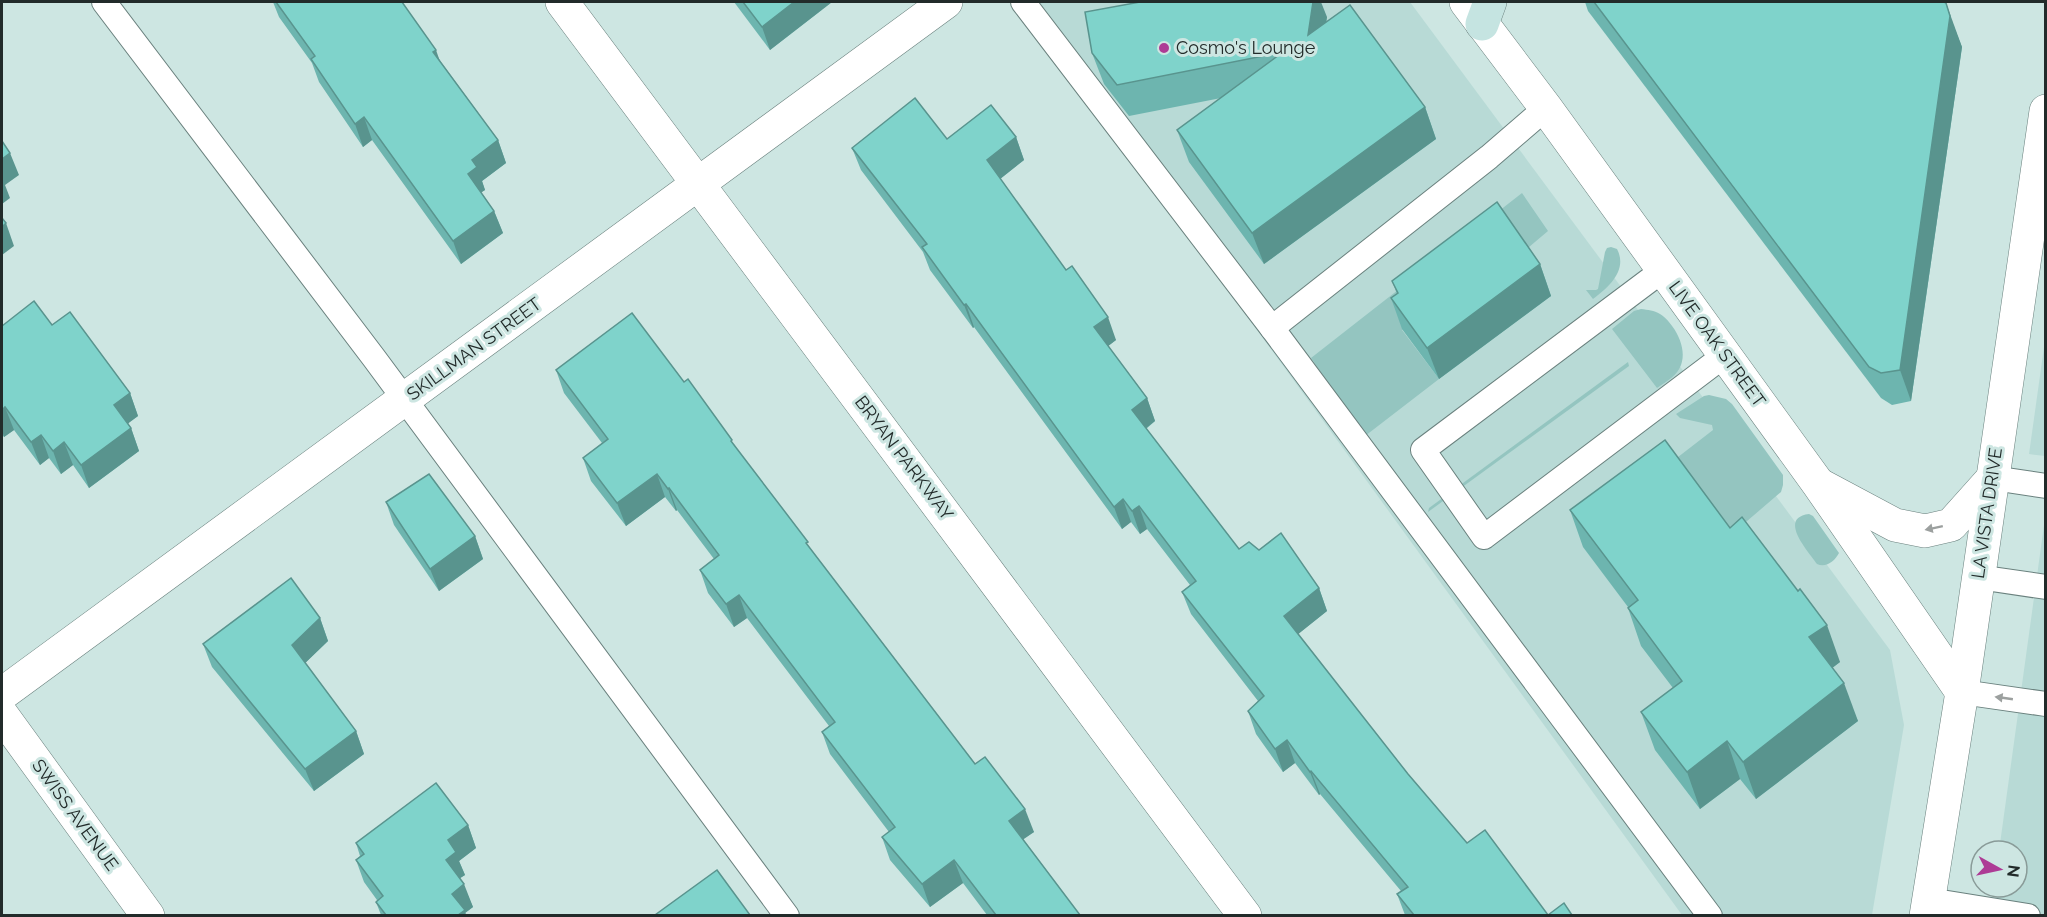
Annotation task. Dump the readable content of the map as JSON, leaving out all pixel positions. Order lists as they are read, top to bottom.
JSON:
{
  "streets": {
    "street": [
      "LIVE OAK STREET",
      "SKILLMAN STREET",
      "BRYAN PARKWAY",
      "LA VISTA DRIVE",
      "SWISS AVENUE"
    ]
  },
  "crossings": [
    ["LIVE OAK STREET", "LA VISTA DRIVE"],
    ["SKILLMAN STREET", "BRYAN PARKWAY"]
  ],
  "places": ["Cosmo's Lounge"],
  "north": "right"
}
